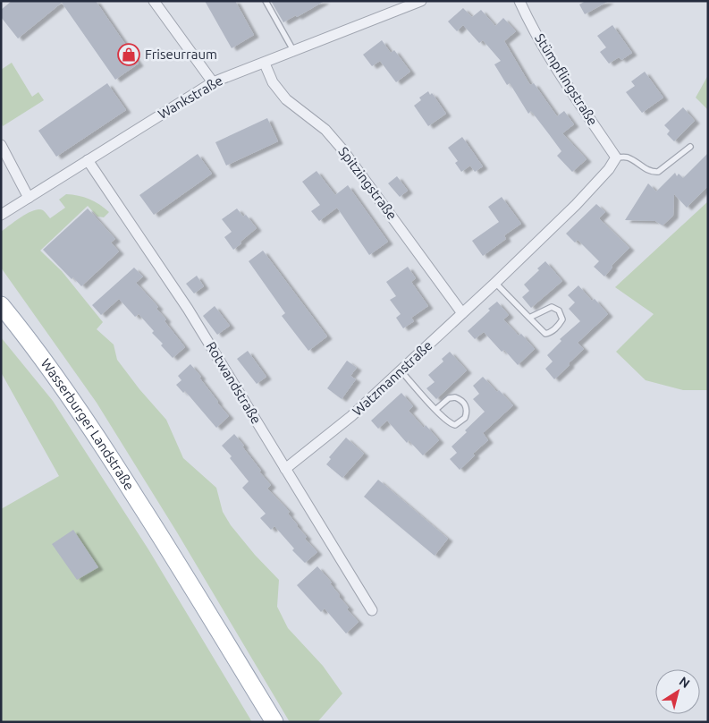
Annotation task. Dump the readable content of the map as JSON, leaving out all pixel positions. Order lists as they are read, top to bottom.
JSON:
{
  "streets": {
    "main road": ["Wasserburger Landstraße"],
    "street": [
      "Stümpflingstraße",
      "Wankstraße",
      "Spitzingstraße",
      "Watzmannstraße",
      "Rotwandstraße"
    ]
  },
  "crossings": [
    ["Stümpflingstraße", "Watzmannstraße"],
    ["Wankstraße", "Spitzingstraße"],
    ["Wankstraße", "Rotwandstraße"],
    ["Spitzingstraße", "Watzmannstraße"],
    ["Watzmannstraße", "Rotwandstraße"]
  ],
  "places": {
    "shop": ["Friseurraum"]
  },
  "north": "top right"
}
